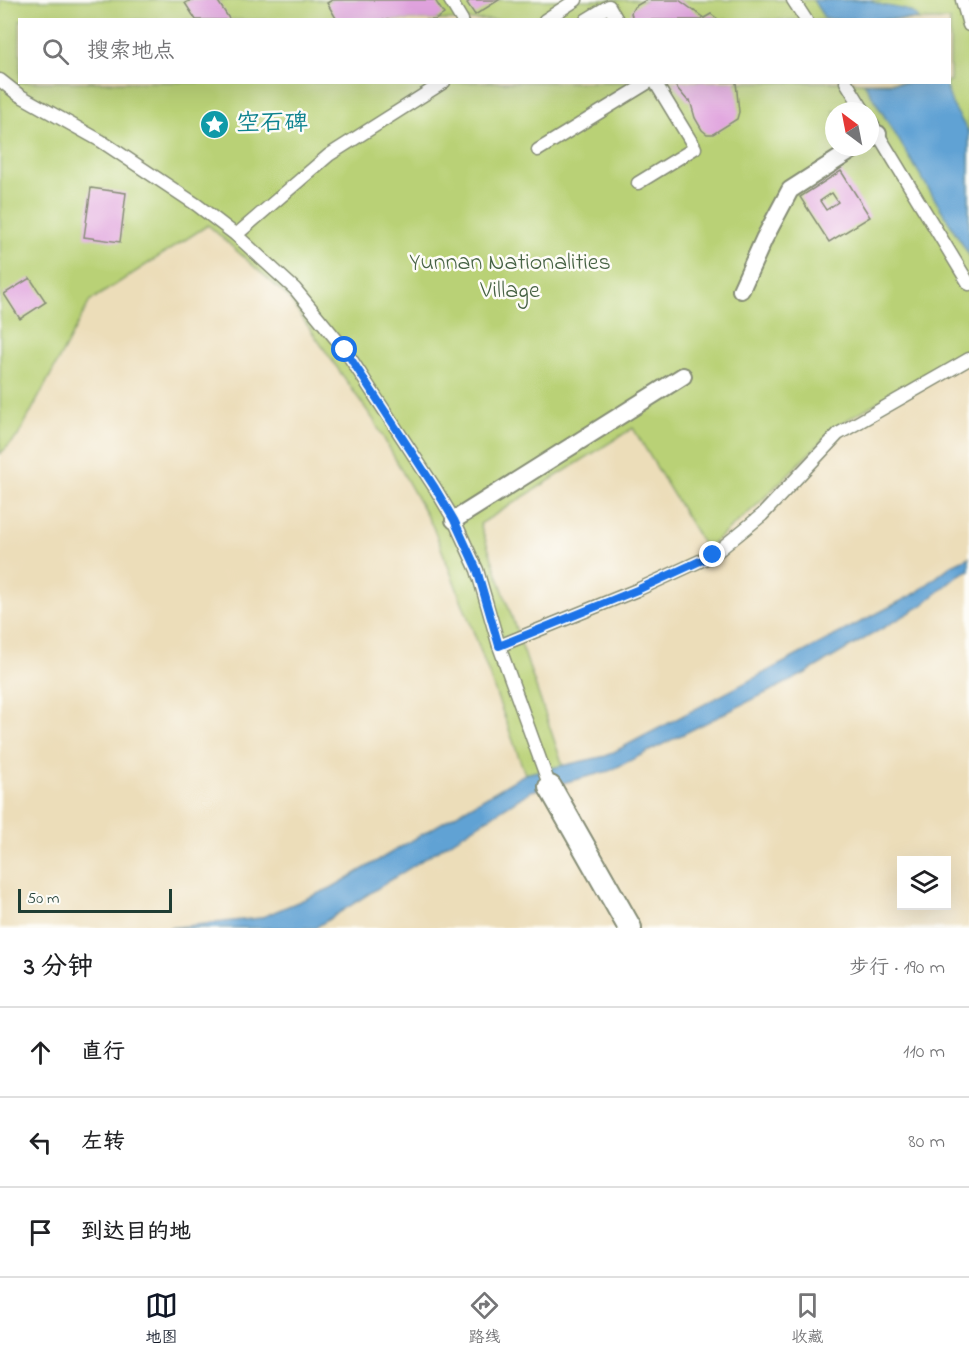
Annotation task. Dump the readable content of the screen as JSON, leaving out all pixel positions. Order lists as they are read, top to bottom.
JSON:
{
  "parks": ["Yunnan Nationalities Village"],
  "places": {
    "place": ["空石碑"]
  },
  "scale_bar": "50 m",
  "north": "top left",
  "page": {
    "search": "搜索地点",
    "scale": "50 m",
    "heading": ["3 分钟", "步行 · 190 m"],
    "list": [
      ["直行", "110 m"],
      ["左转", "80 m"],
      "到达目的地"
    ],
    "nav": ["地图", "路线", "收藏"]
  }
}
